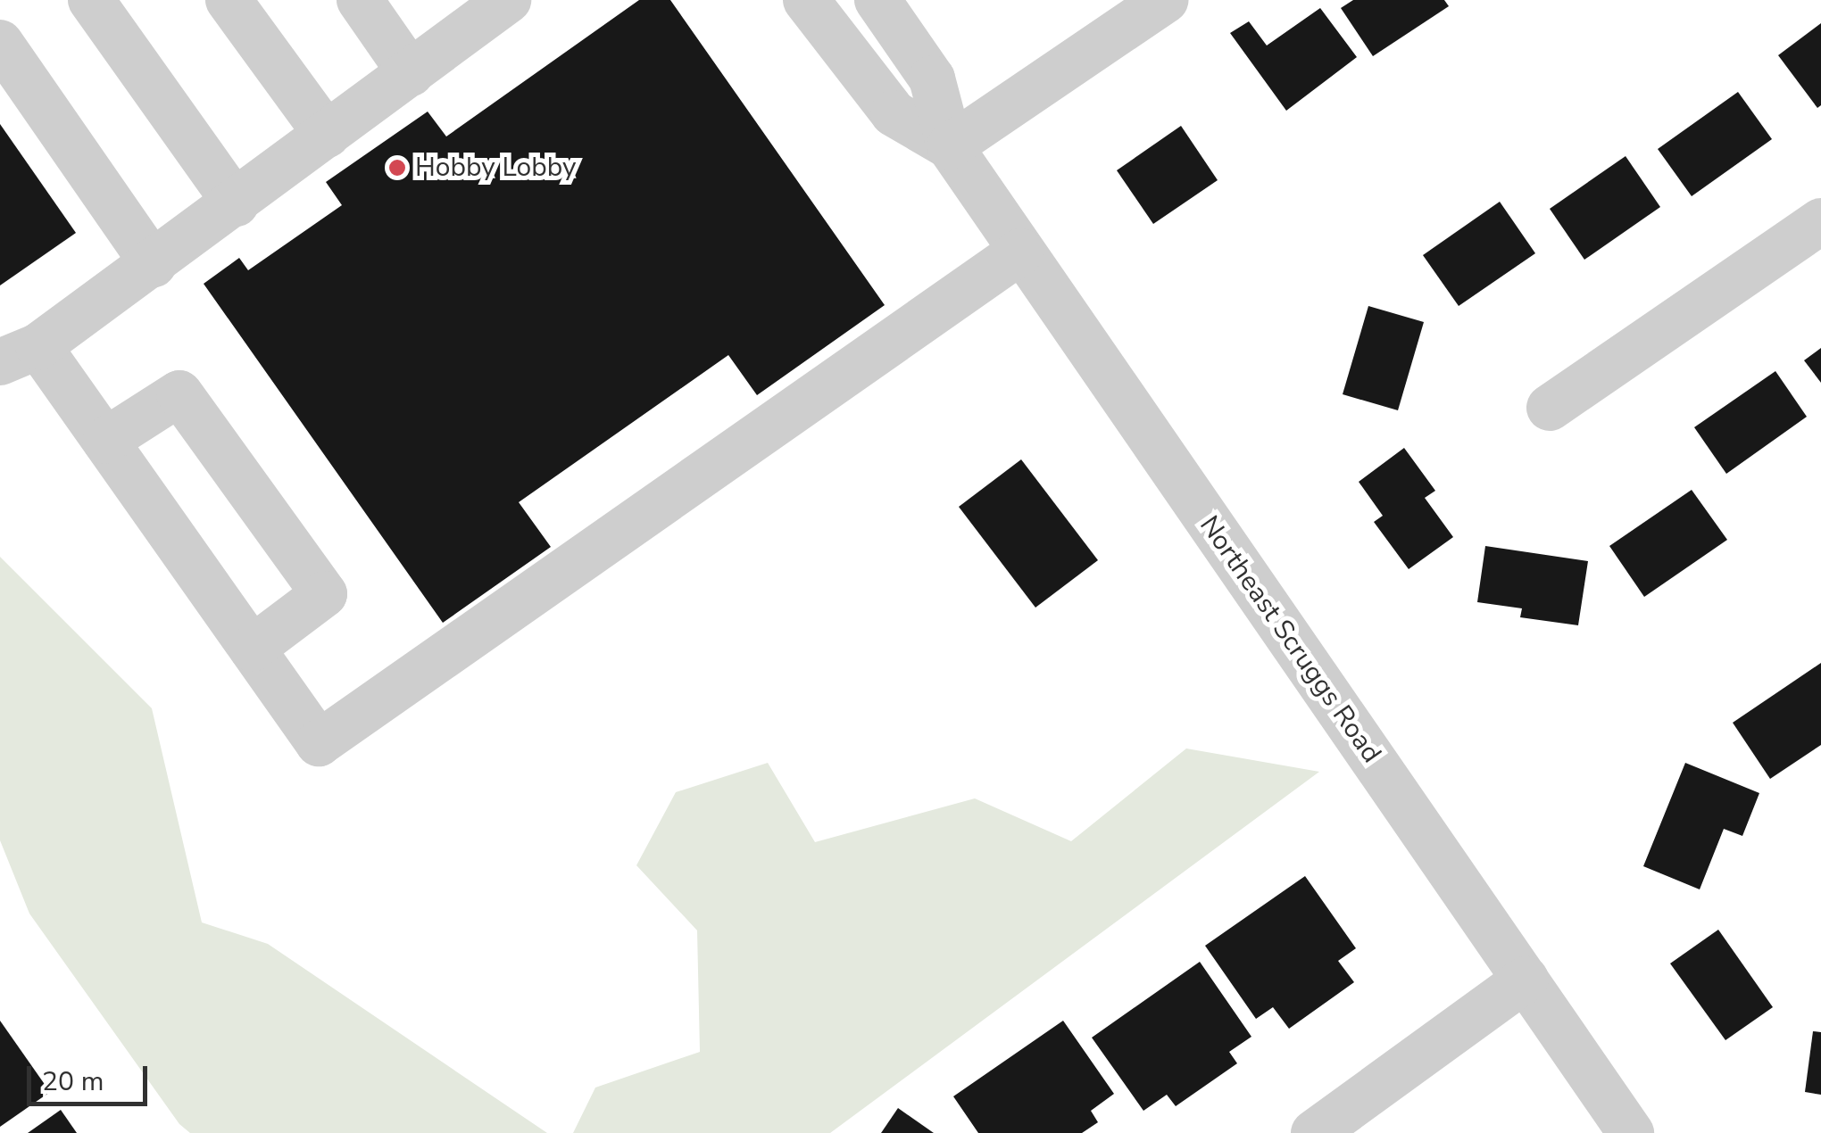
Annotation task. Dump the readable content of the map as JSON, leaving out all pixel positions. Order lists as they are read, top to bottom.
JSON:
{
  "streets": {
    "street": ["Northeast Scruggs Road"]
  },
  "places": ["Hobby Lobby"],
  "scale_bar": "20 m"
}
